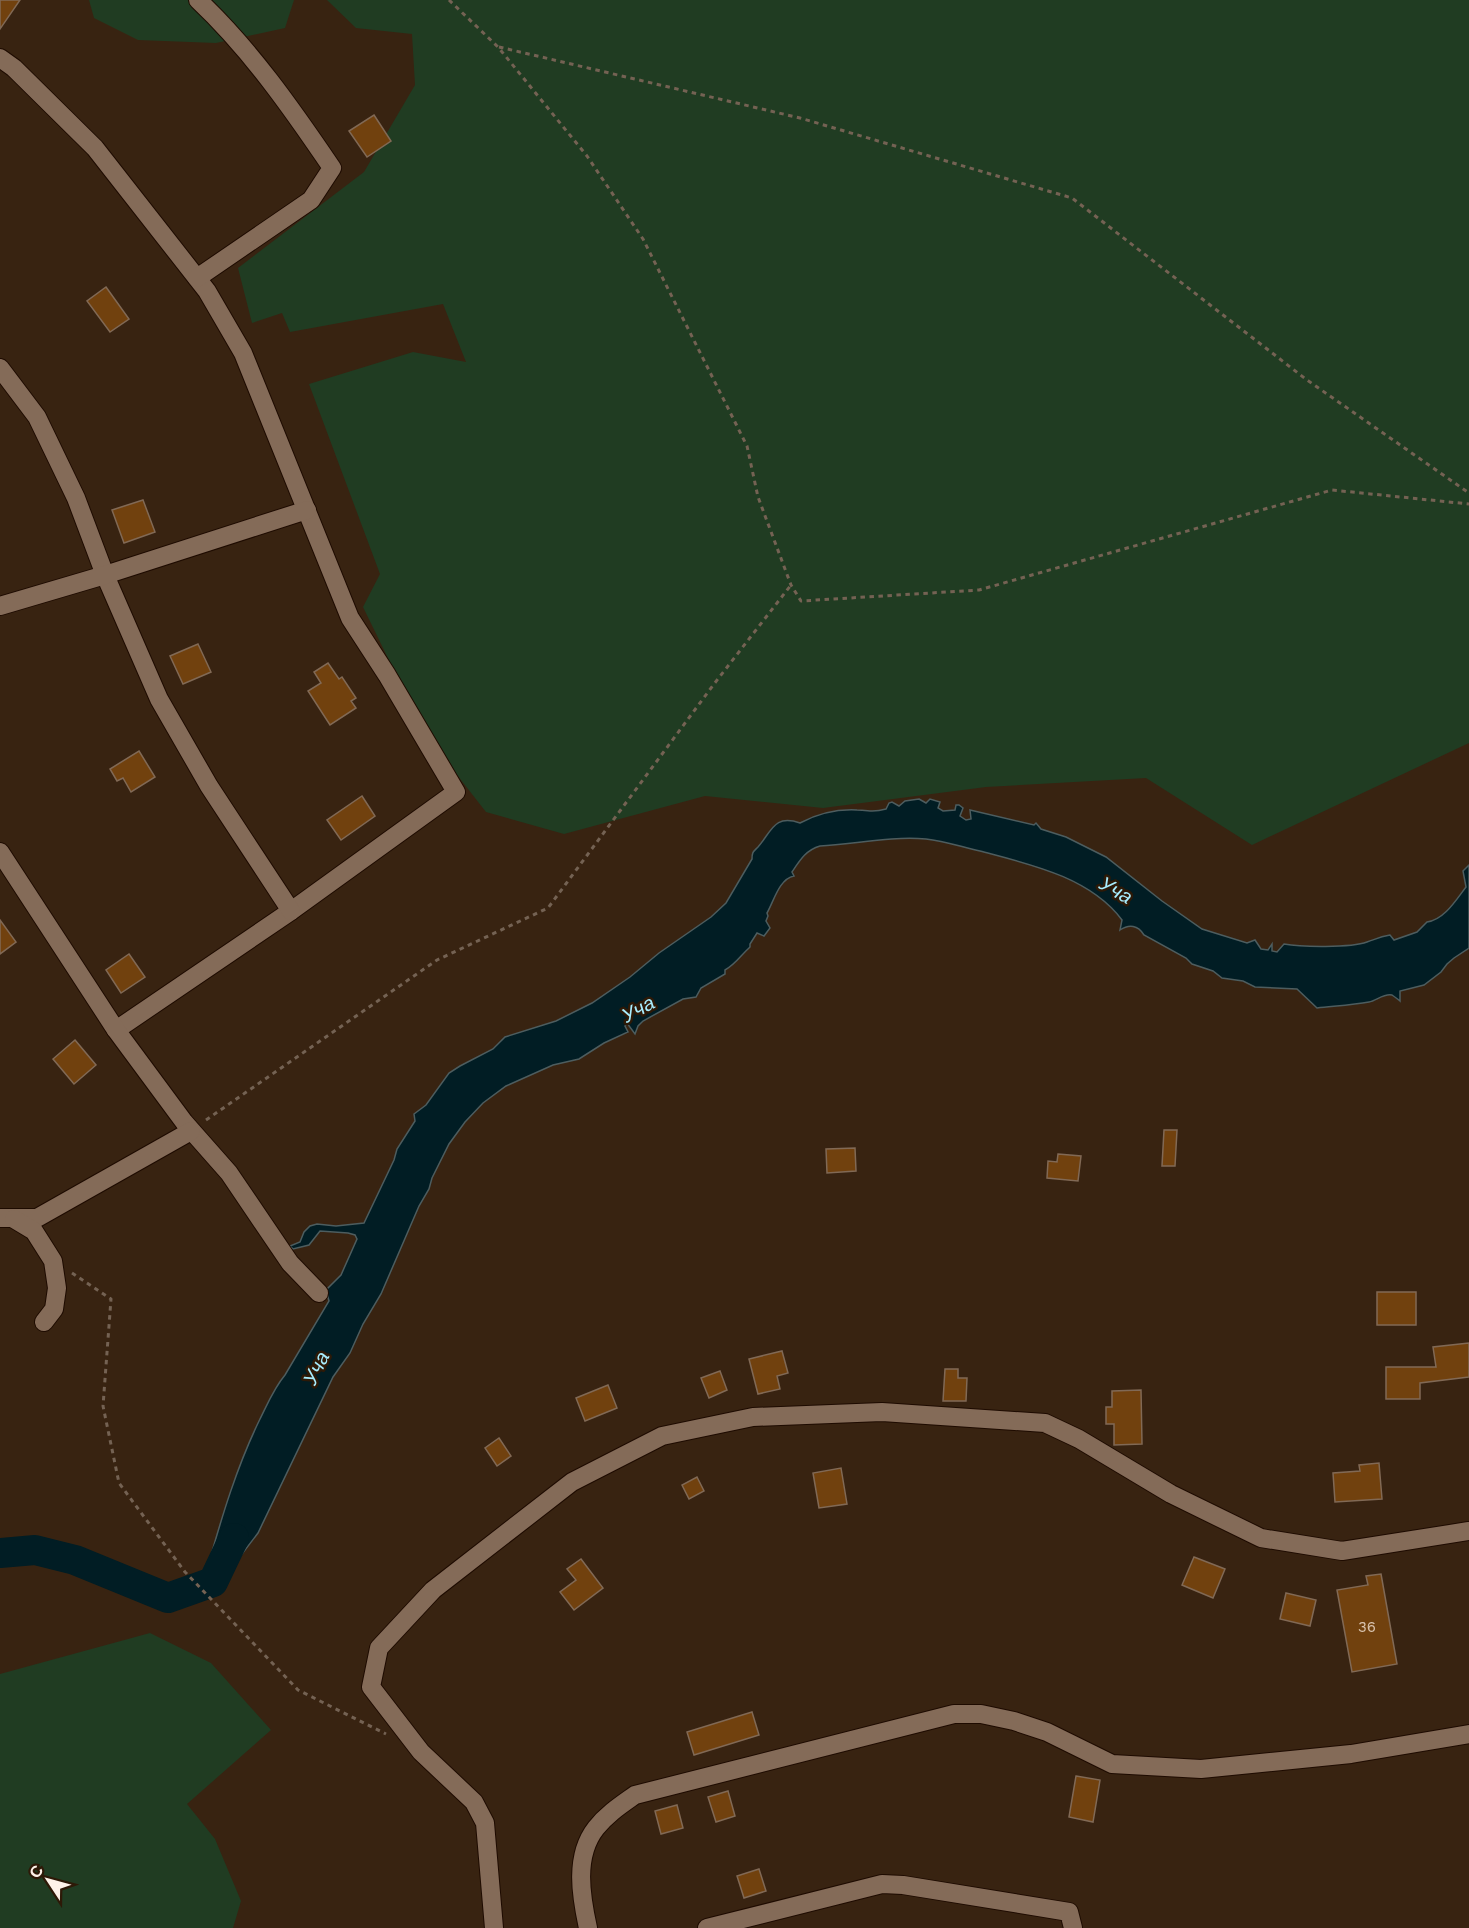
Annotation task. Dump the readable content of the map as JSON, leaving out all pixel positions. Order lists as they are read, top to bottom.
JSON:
{
  "water": ["Уча"],
  "house_numbers": ["36"],
  "north": "top left"
}
